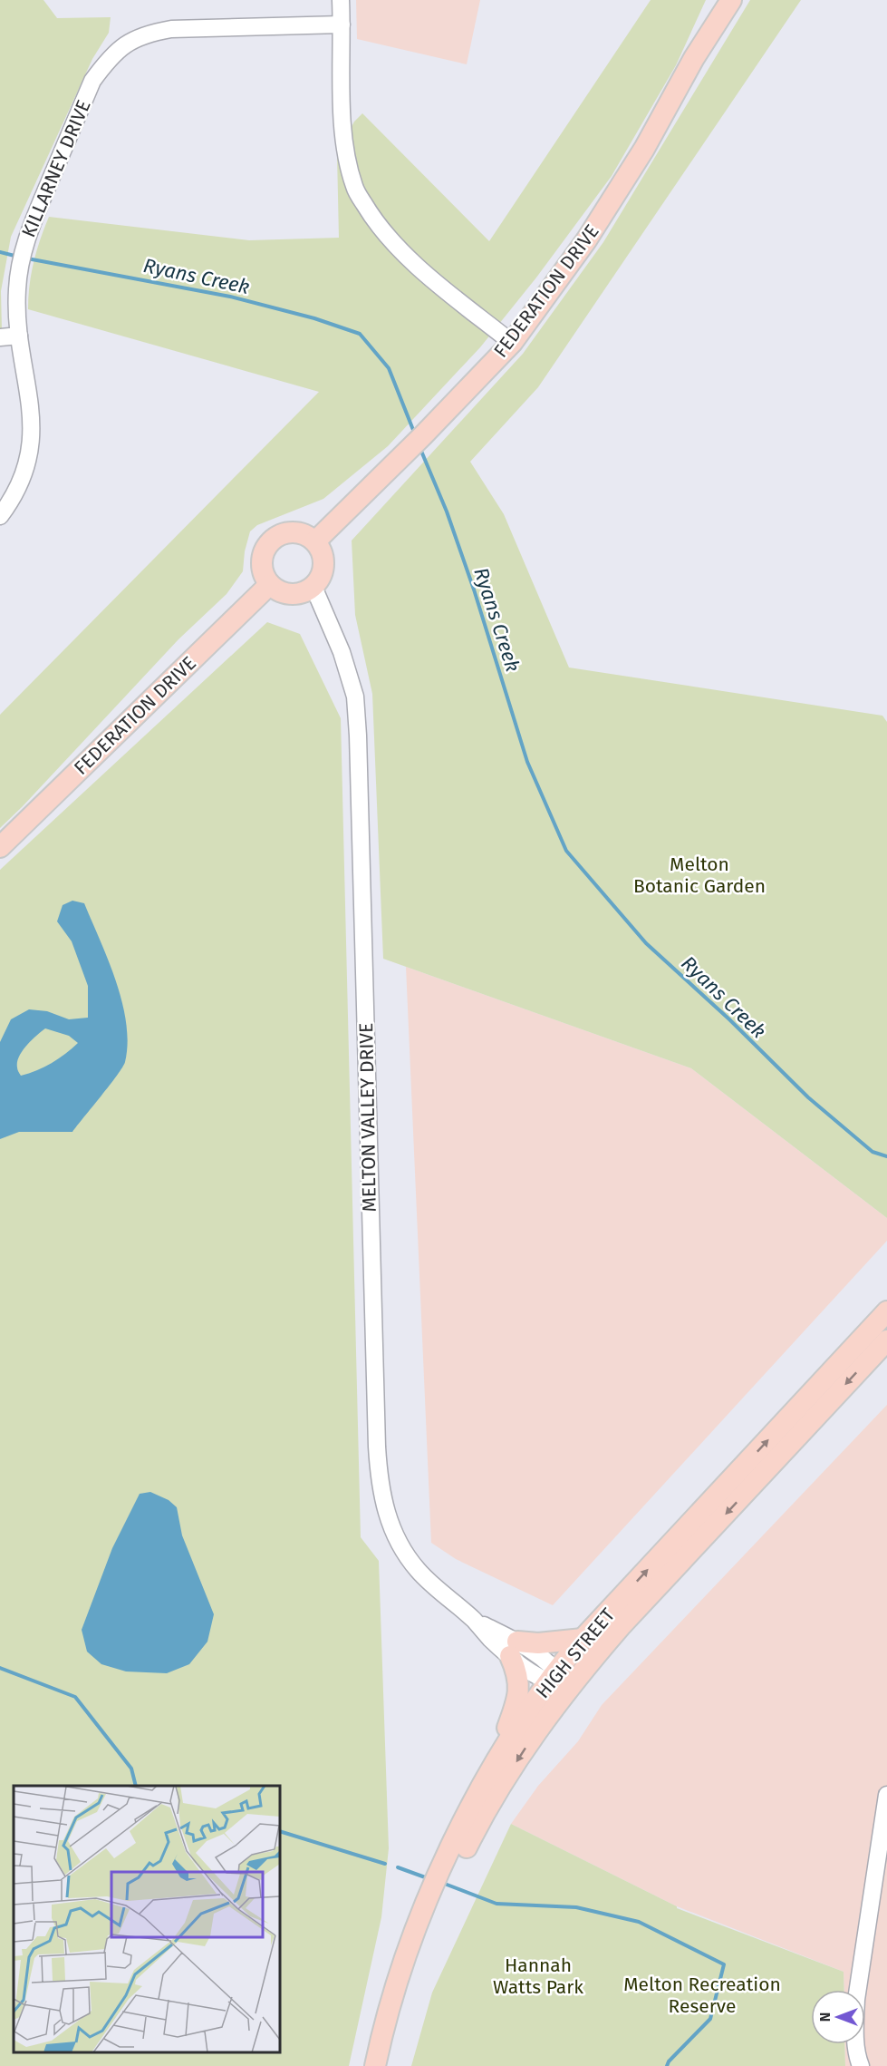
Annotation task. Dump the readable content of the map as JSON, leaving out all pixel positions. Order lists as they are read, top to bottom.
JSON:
{
  "streets": {
    "main road": ["FEDERATION DRIVE", "HIGH STREET"],
    "street": ["KILLARNEY DRIVE", "MELTON VALLEY DRIVE"]
  },
  "crossings": [
    ["FEDERATION DRIVE", "MELTON VALLEY DRIVE"],
    ["MELTON VALLEY DRIVE", "HIGH STREET"]
  ],
  "water": ["Ryans Creek"],
  "parks": ["Melton Botanic Garden", "Hannah Watts Park", "Melton Recreation Reserve"],
  "north": "left"
}
